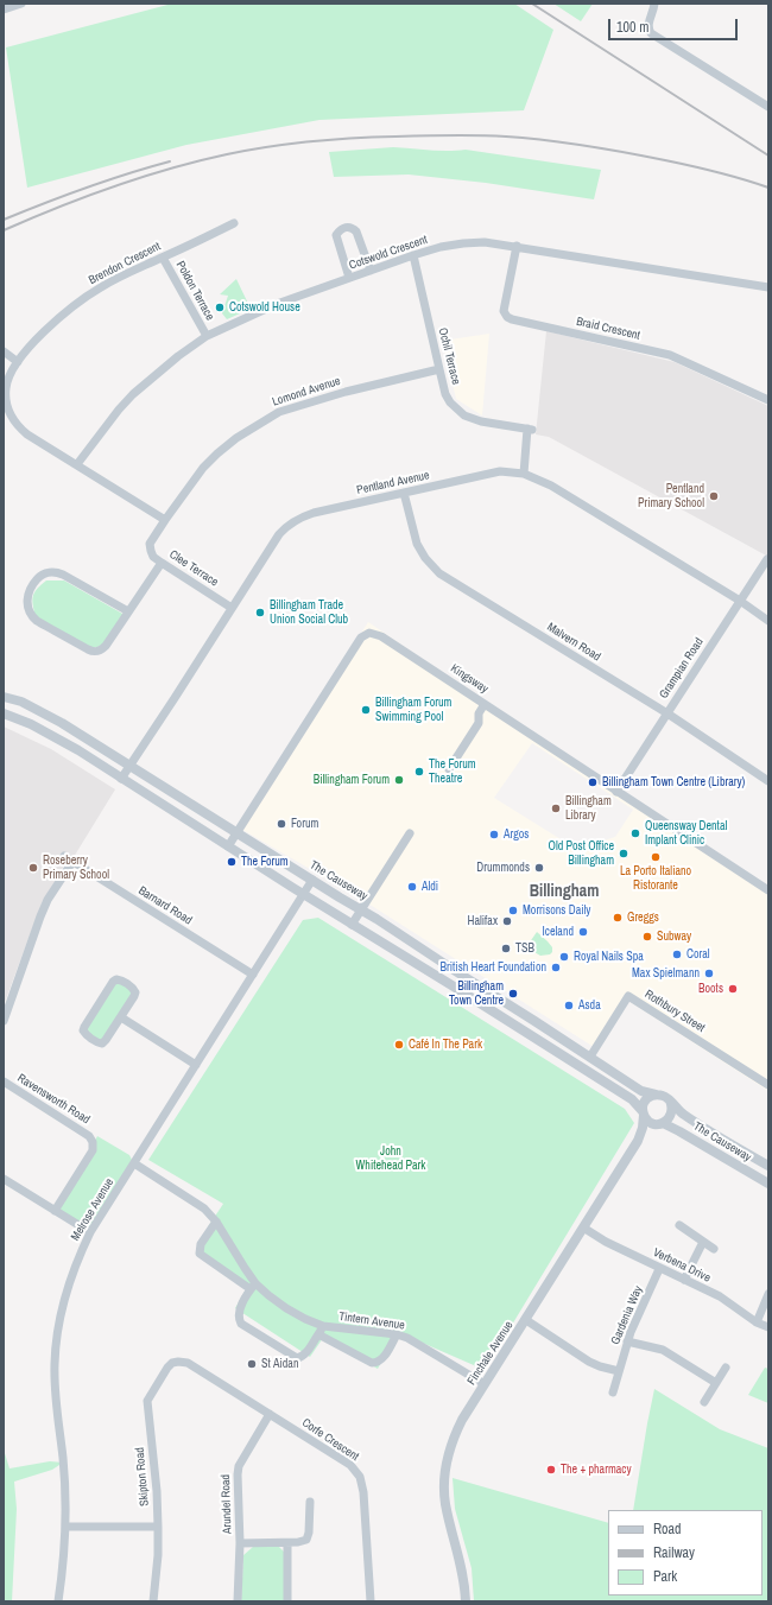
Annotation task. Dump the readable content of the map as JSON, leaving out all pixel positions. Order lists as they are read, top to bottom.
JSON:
{
  "streets": {
    "street": [
      "Cotswold Crescent",
      "Brendon Crescent",
      "Poldon Terrace",
      "Braid Crescent",
      "Ochil Terrace",
      "Lomond Avenue",
      "Pentland Avenue",
      "Clee Terrace",
      "Malvern Road",
      "Grampian Road",
      "Kingsway",
      "The Causeway",
      "Barnard Road",
      "Rothbury Street",
      "Ravensworth Road",
      "Melrose Avenue",
      "Verbena Drive",
      "Gardenia Way",
      "Tintern Avenue",
      "Finchale Avenue",
      "Corfe Crescent",
      "Skipton Road",
      "Arundel Road"
    ]
  },
  "crossings": [
    ["Cotswold Crescent", "Brendon Crescent"],
    ["Cotswold Crescent", "Poldon Terrace"],
    ["Cotswold Crescent", "Braid Crescent"],
    ["Cotswold Crescent", "Ochil Terrace"],
    ["Brendon Crescent", "Poldon Terrace"],
    ["Brendon Crescent", "Lomond Avenue"],
    ["Ochil Terrace", "Lomond Avenue"],
    ["Ochil Terrace", "Pentland Avenue"],
    ["Lomond Avenue", "Clee Terrace"],
    ["Pentland Avenue", "Clee Terrace"],
    ["Pentland Avenue", "Malvern Road"],
    ["Pentland Avenue", "Grampian Road"],
    ["Pentland Avenue", "The Causeway"],
    ["Malvern Road", "Grampian Road"],
    ["Grampian Road", "Kingsway"],
    ["Kingsway", "The Causeway"],
    ["The Causeway", "Rothbury Street"],
    ["The Causeway", "Melrose Avenue"],
    ["The Causeway", "Finchale Avenue"],
    ["Barnard Road", "Melrose Avenue"],
    ["Melrose Avenue", "Tintern Avenue"],
    ["Verbena Drive", "Gardenia Way"],
    ["Verbena Drive", "Finchale Avenue"],
    ["Tintern Avenue", "Finchale Avenue"],
    ["Corfe Crescent", "Skipton Road"],
    ["Corfe Crescent", "Arundel Road"]
  ],
  "districts": ["Billingham"],
  "parks": ["John Whitehead Park"],
  "places": [
    "Cotswold House",
    "Pentland Primary School",
    "Billingham Trade Union Social Club",
    "Billingham Forum Swimming Pool",
    "The Forum Theatre",
    "Billingham Forum",
    "Billingham Town Centre (Library)",
    "Billingham Library",
    "Forum",
    "Queensway Dental Implant Clinic",
    "Argos",
    "Old Post Office Billingham",
    "La Porto Italiano Ristorante",
    "The Forum",
    "Roseberry Primary School",
    "Drummonds",
    "Aldi",
    "Morrisons Daily",
    "Greggs",
    "Halifax",
    "Iceland",
    "Subway",
    "TSB",
    "Coral",
    "Royal Nails Spa",
    "British Heart Foundation",
    "Max Spielmann",
    "Boots",
    "Billingham Town Centre",
    "Asda",
    "Café In The Park",
    "St Aidan",
    "The + pharmacy"
  ],
  "legend": ["Road", "Railway", "Park"],
  "scale_bar": "100 m"
}
